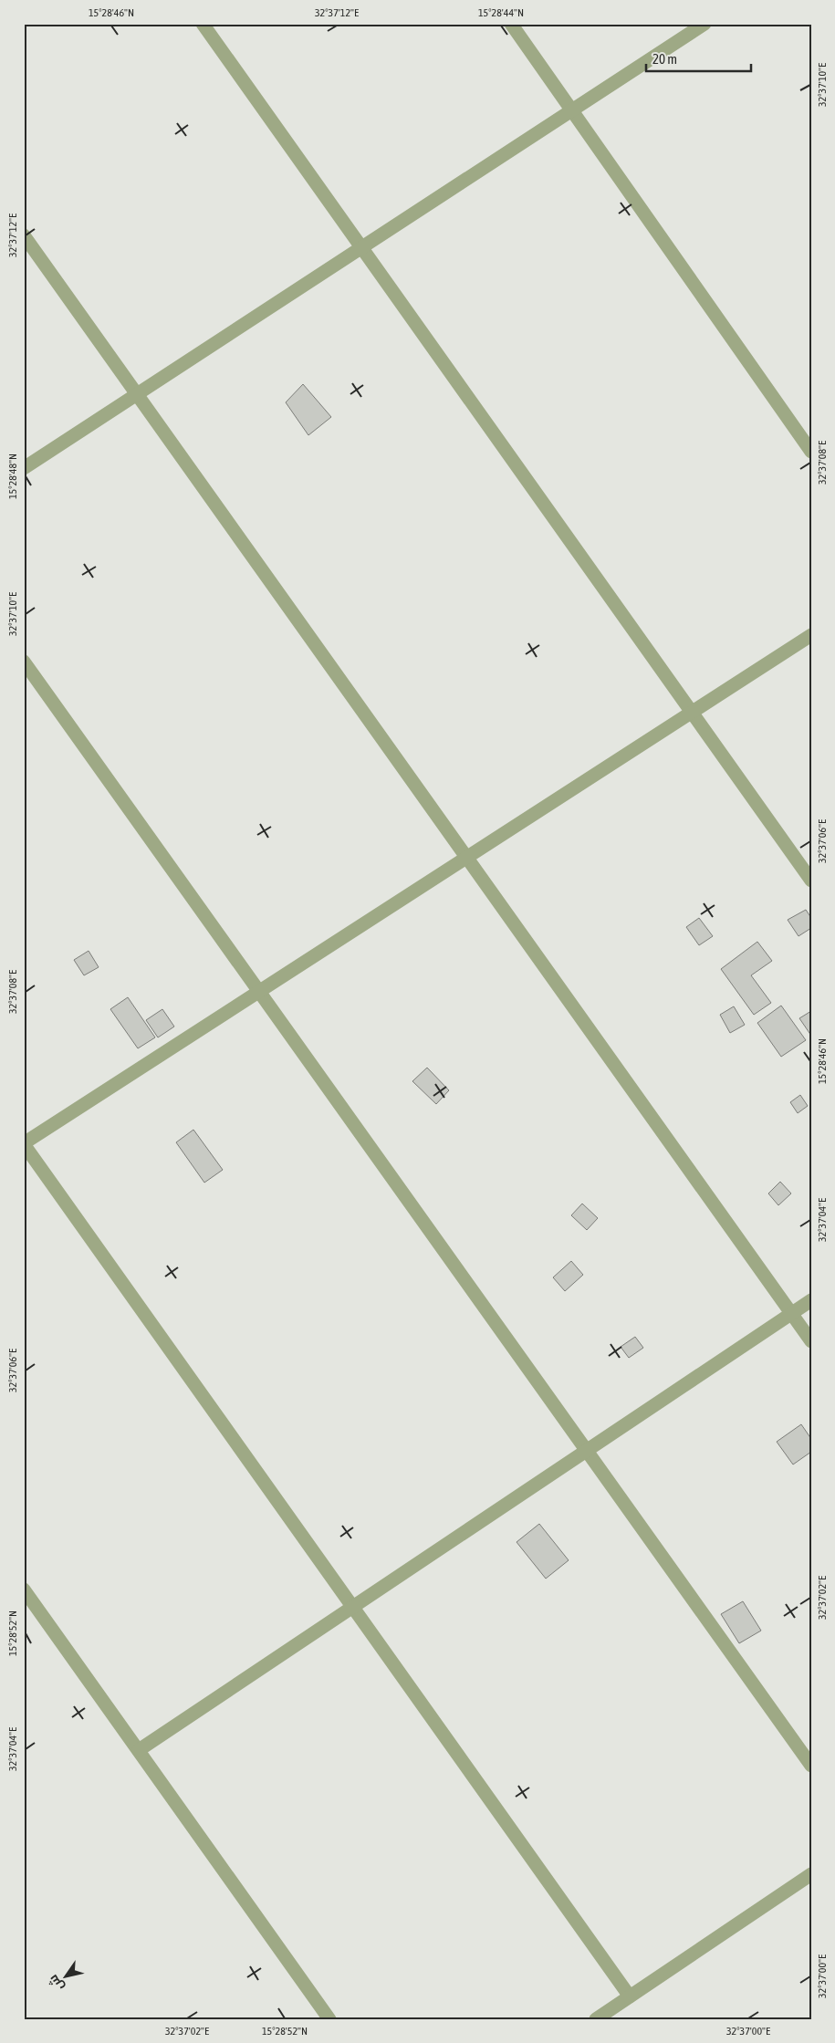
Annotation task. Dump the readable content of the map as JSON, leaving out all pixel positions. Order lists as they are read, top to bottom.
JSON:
{
  "scale_bar": "20 m",
  "north": "bottom left",
  "coordinates": [
    "15°28'46\"N",
    "32°37'12\"E",
    "15°28'44\"N",
    "32°37'10\"E",
    "32°37'08\"E",
    "15°28'48\"N",
    "32°37'06\"E",
    "32°37'04\"E",
    "32°37'02\"E",
    "15°28'52\"N",
    "32°37'00\"E"
  ]
}
